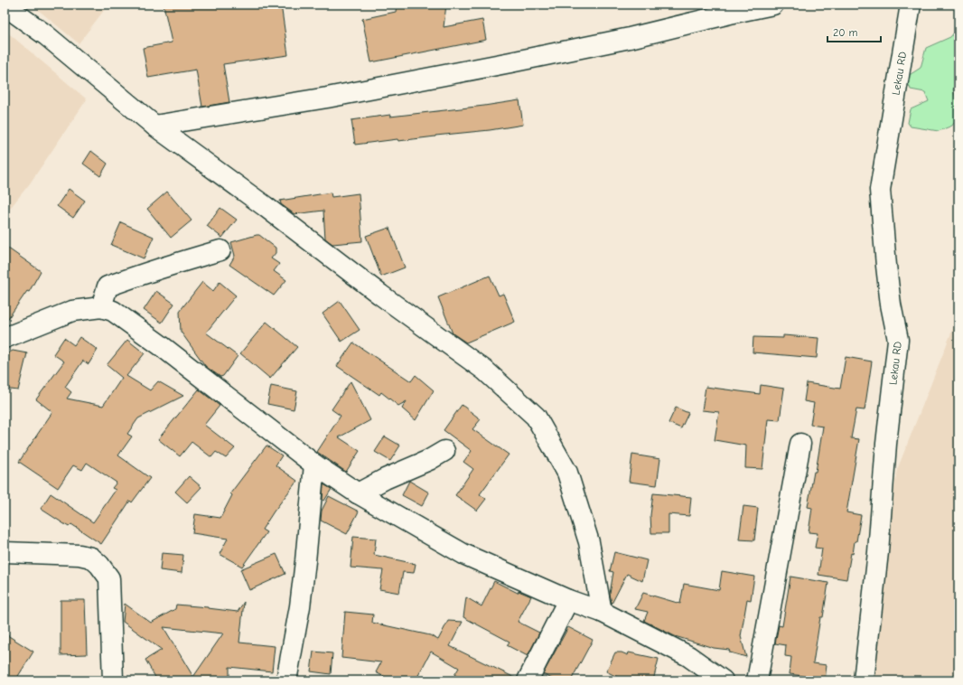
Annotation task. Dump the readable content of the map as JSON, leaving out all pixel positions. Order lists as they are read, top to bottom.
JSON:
{
  "streets": {
    "street": ["Lekau RD"]
  },
  "scale_bar": "20 m"
}
